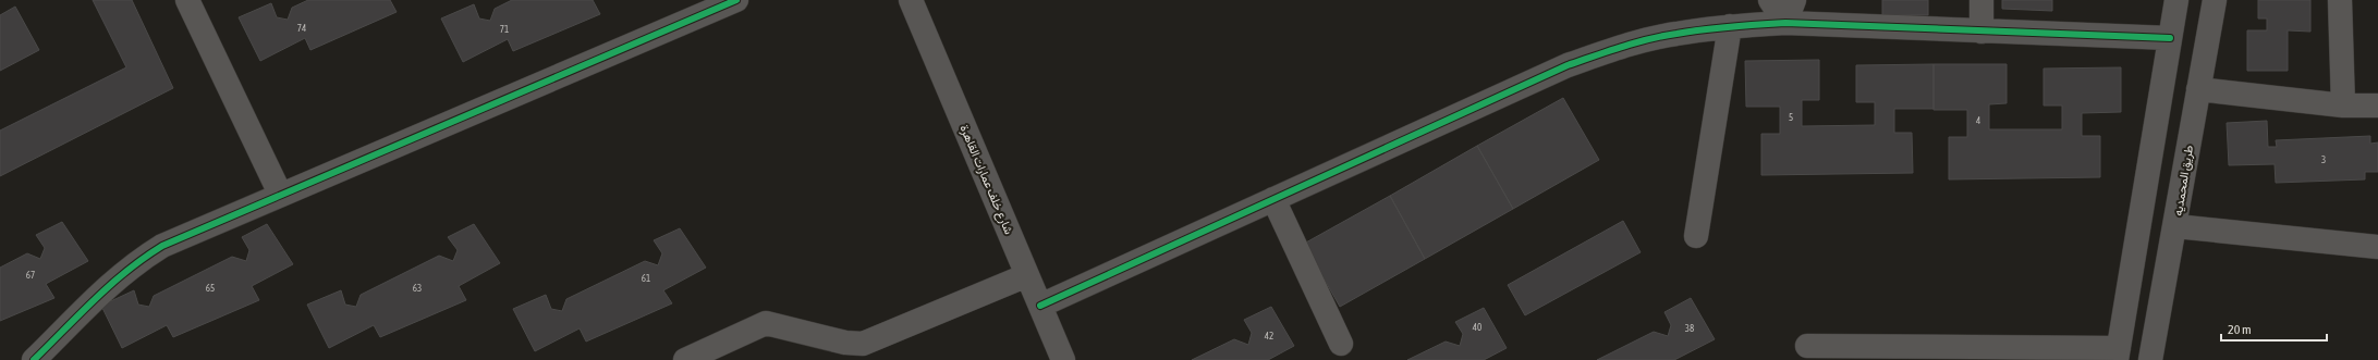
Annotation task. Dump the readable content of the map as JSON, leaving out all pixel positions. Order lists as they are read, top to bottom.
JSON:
{
  "streets": {
    "street": ["شارع خلف عمارات القاهرة", "طريق المحمديه"]
  },
  "house_numbers": [
    "74",
    "71",
    "5",
    "4",
    "3",
    "67",
    "61",
    "65",
    "63",
    "40",
    "38",
    "42"
  ],
  "scale_bar": "20 m"
}
